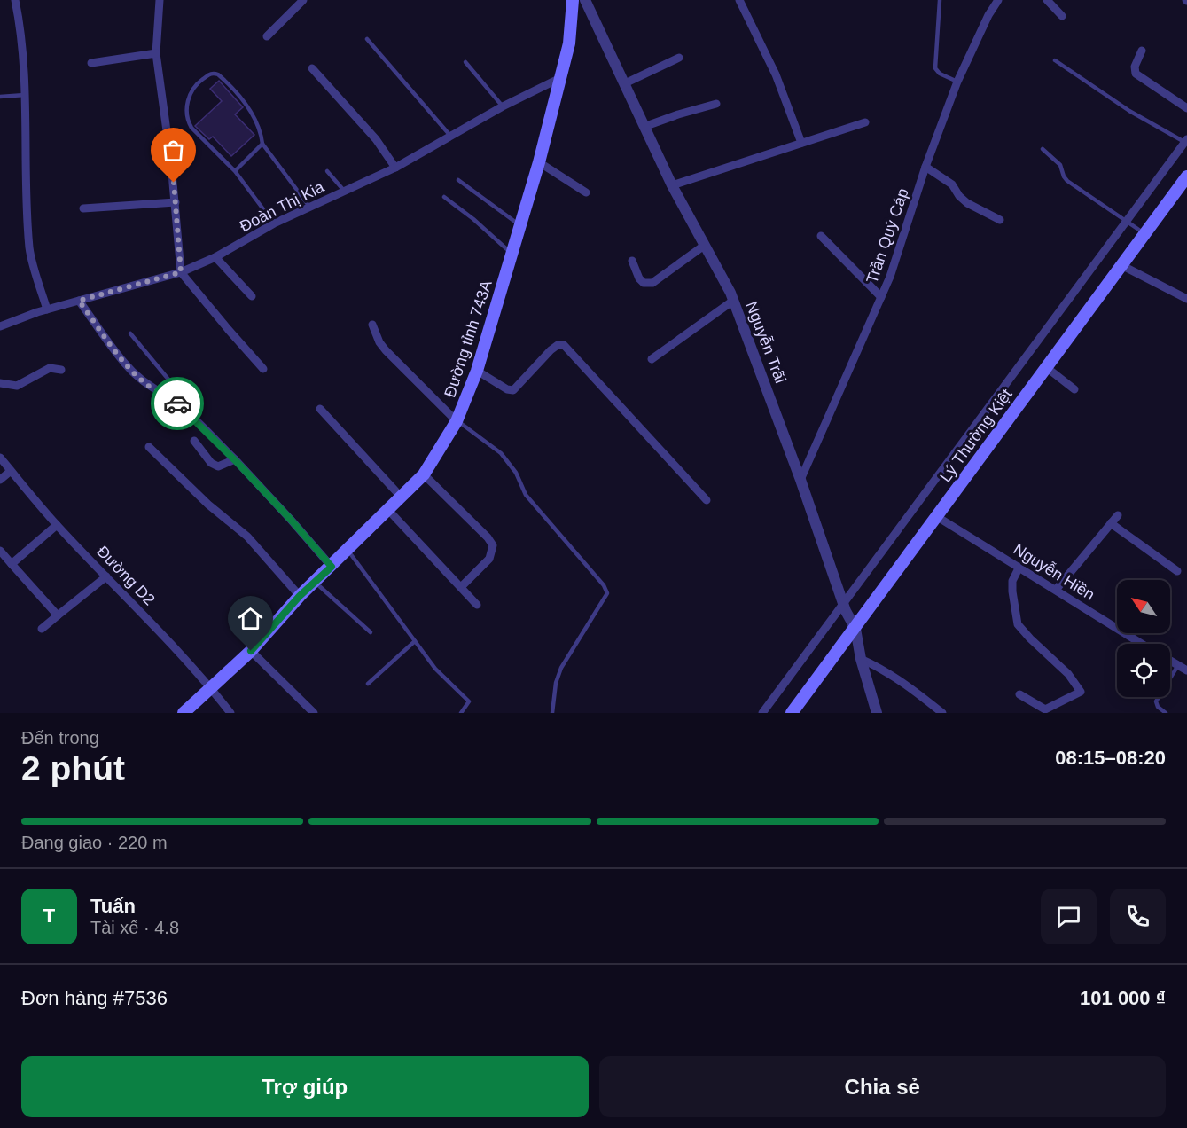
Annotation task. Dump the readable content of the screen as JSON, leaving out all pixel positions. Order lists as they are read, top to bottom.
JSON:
{
  "streets": {
    "main road": ["Đường tỉnh 743A", "Lý Thường Kiệt"],
    "street": [
      "Đoàn Thị Kia",
      "Trần Quý Cáp",
      "Nguyễn Trãi",
      "Nguyễn Hiền",
      "Đường D2"
    ]
  },
  "crossings": [
    ["Đoàn Thị Kia", "Đường tỉnh 743A"],
    ["Trần Quý Cáp", "Nguyễn Trãi"],
    ["Đường tỉnh 743A", "Đường D2"],
    ["Nguyễn Trãi", "Lý Thường Kiệt"],
    ["Lý Thường Kiệt", "Nguyễn Hiền"]
  ],
  "north": "top left",
  "page": {
    "heading": ["2 phút", "Đến trong", "08:15–08:20"],
    "panel": [
      "Tuấn",
      "Tài xế · 4.8",
      "Đơn hàng #7536",
      "101 000 ₫"
    ],
    "bar": "Đang giao · 220 m",
    "round": "T",
    "buttons": ["Trợ giúp", "Chia sẻ"]
  }
}
